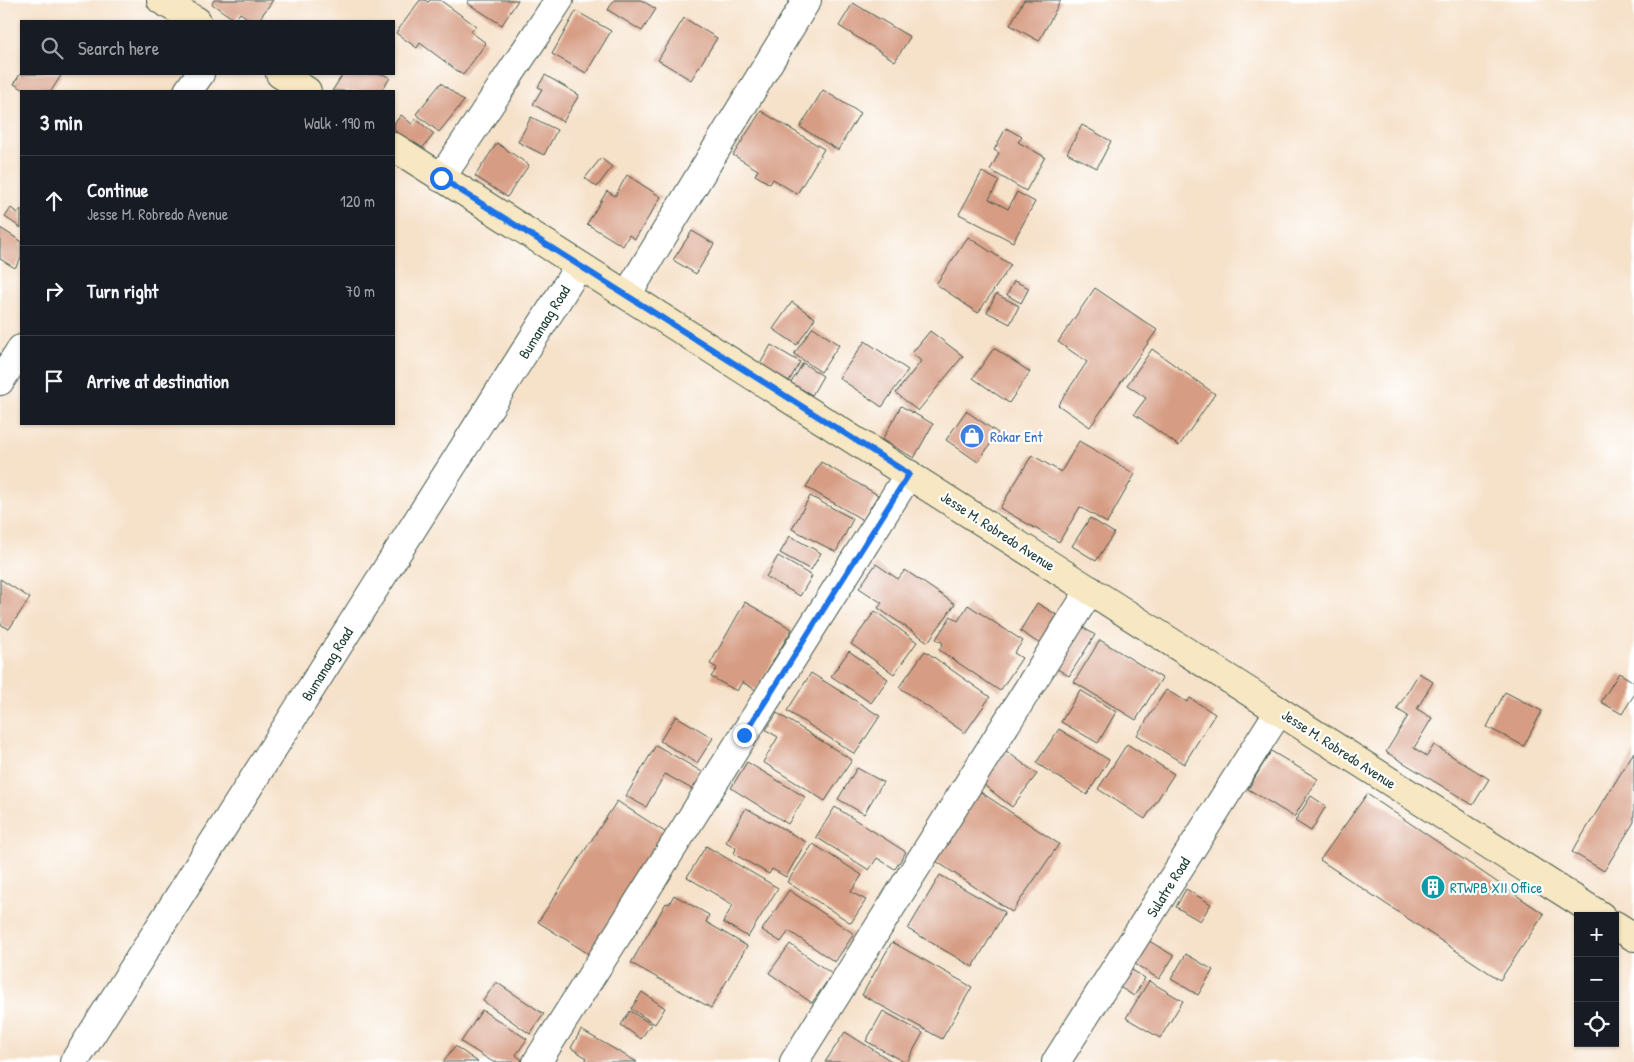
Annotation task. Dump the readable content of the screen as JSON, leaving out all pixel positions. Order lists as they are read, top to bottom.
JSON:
{
  "streets": {
    "main road": ["Jesse M. Robredo Avenue"],
    "street": ["Bumanaag Road", "Sulatre Road"]
  },
  "crossings": [
    ["Bumanaag Road", "Jesse M. Robredo Avenue"],
    ["Jesse M. Robredo Avenue", "Sulatre Road"]
  ],
  "places": {
    "shop": ["Rokar Ent"],
    "building": ["RTWPB XII Office"]
  },
  "page": {
    "search": "Search here",
    "heading": ["3 min", "Walk · 190 m"],
    "list": [
      ["Continue", "Jesse M. Robredo Avenue", "120 m"],
      ["Turn right", "70 m"],
      "Arrive at destination"
    ],
    "map_buttons": ["+", "−"]
  }
}
